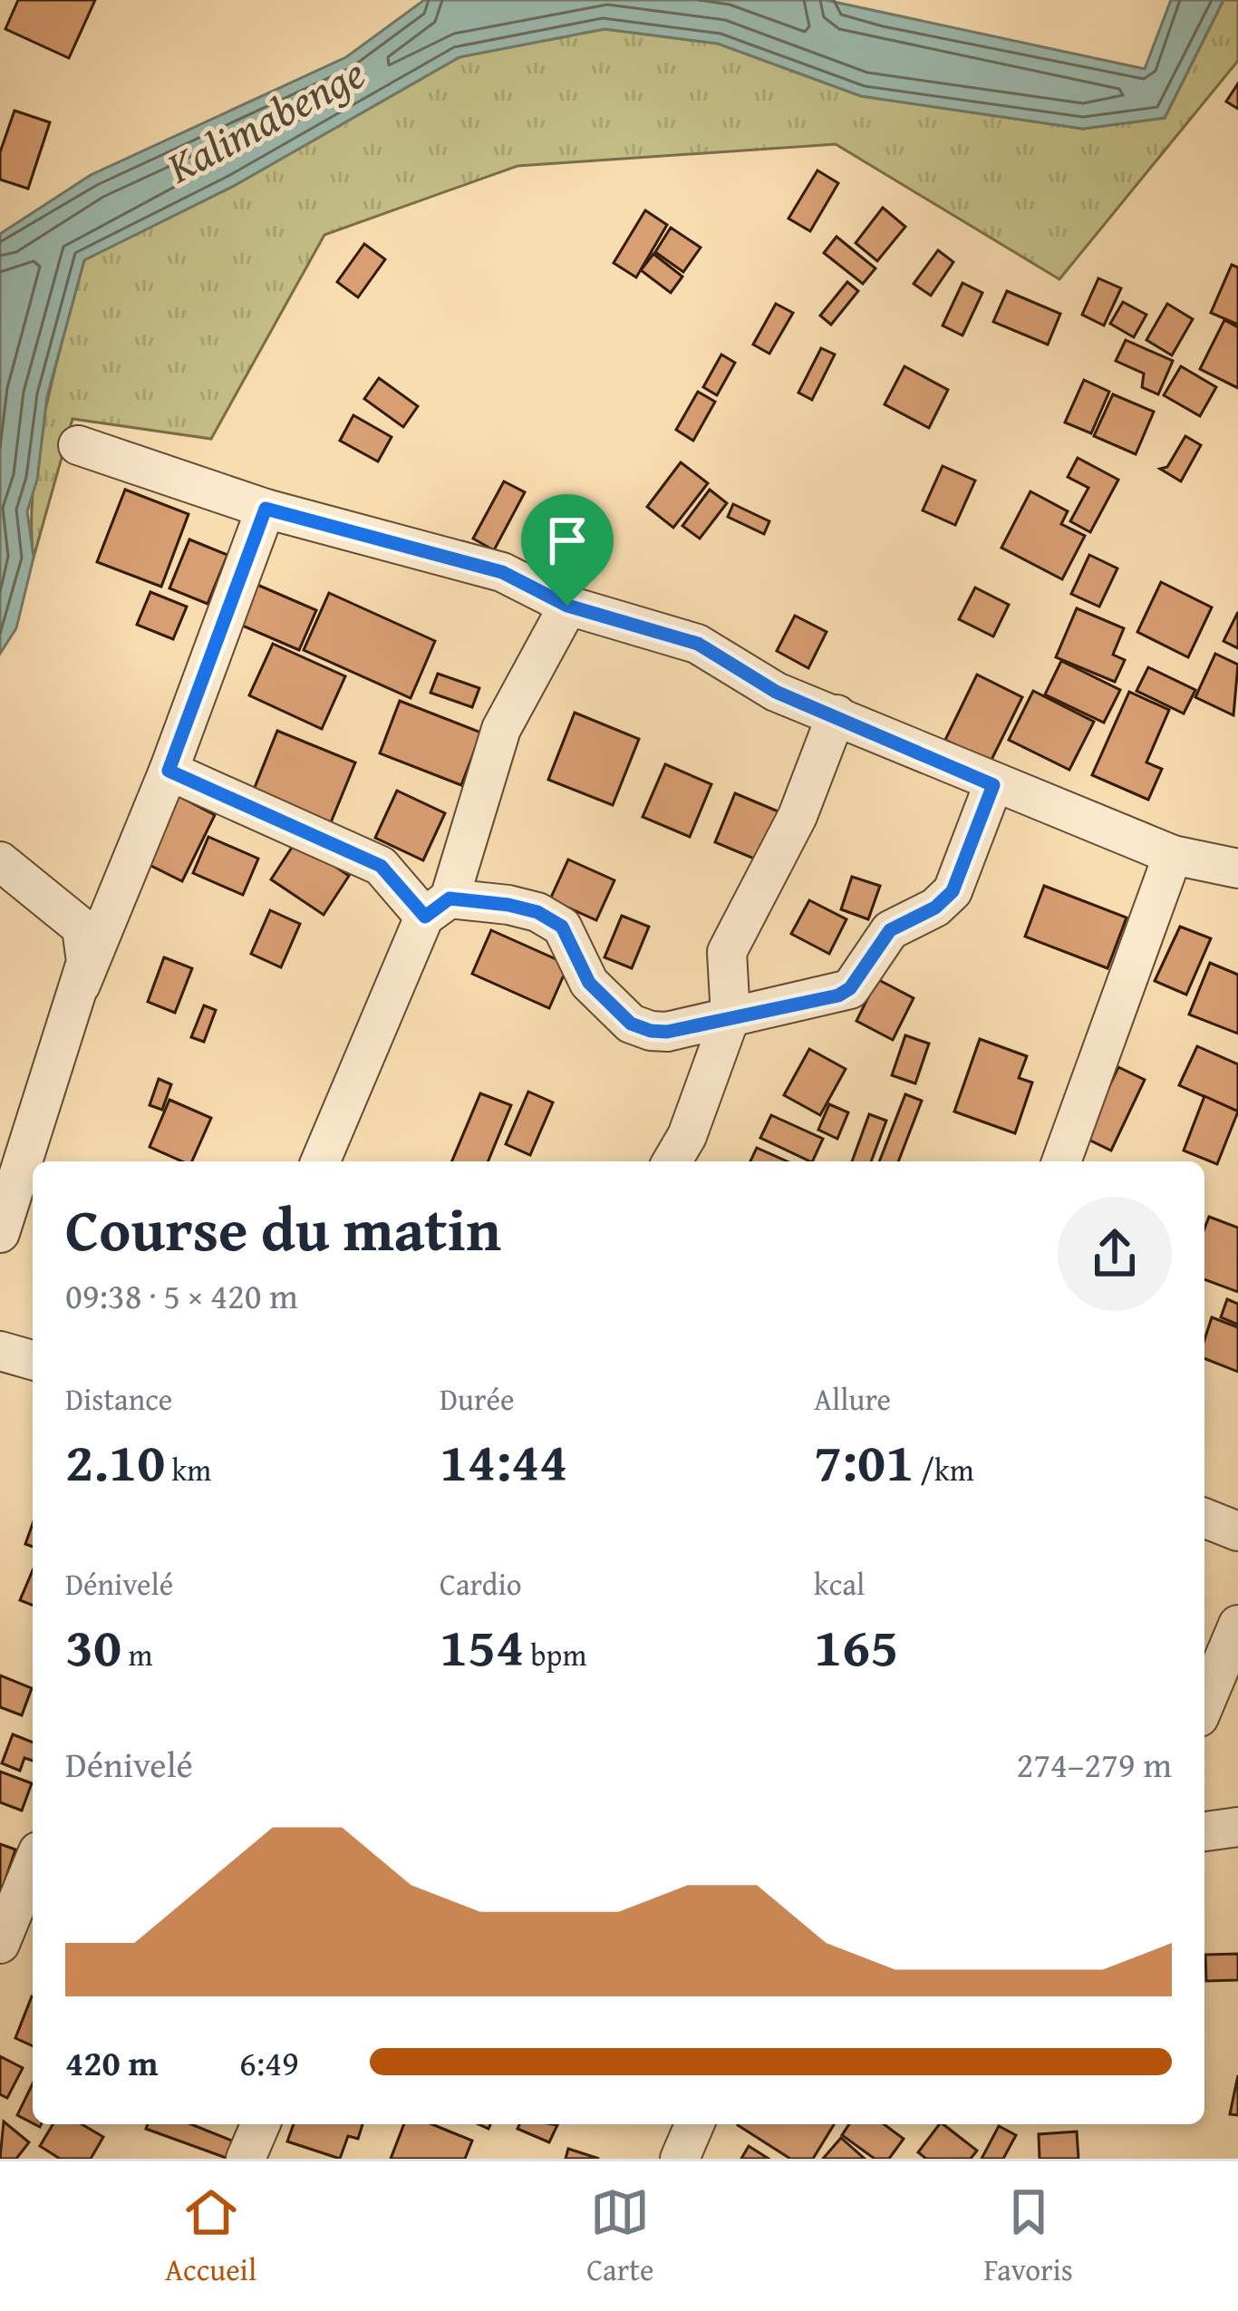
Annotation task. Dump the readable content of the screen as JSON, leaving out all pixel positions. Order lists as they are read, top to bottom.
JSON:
{
  "water": ["Kalimabenge"],
  "page": {
    "heading": ["Course du matin", "09:38 · 5 × 420 m"],
    "stats": [
      ["Distance", "2.10 km"],
      ["Durée", "14:44"],
      ["Allure", "7:01 /km"],
      ["Dénivelé", "30 m"],
      ["Cardio", "154 bpm"],
      ["kcal", "165"]
    ],
    "chart": ["Dénivelé", "274–279 m"],
    "list": [
      {
        "name": "420 m",
        "note": "6:49"
      }
    ],
    "tabs": ["Accueil", "Carte", "Favoris"]
  }
}
